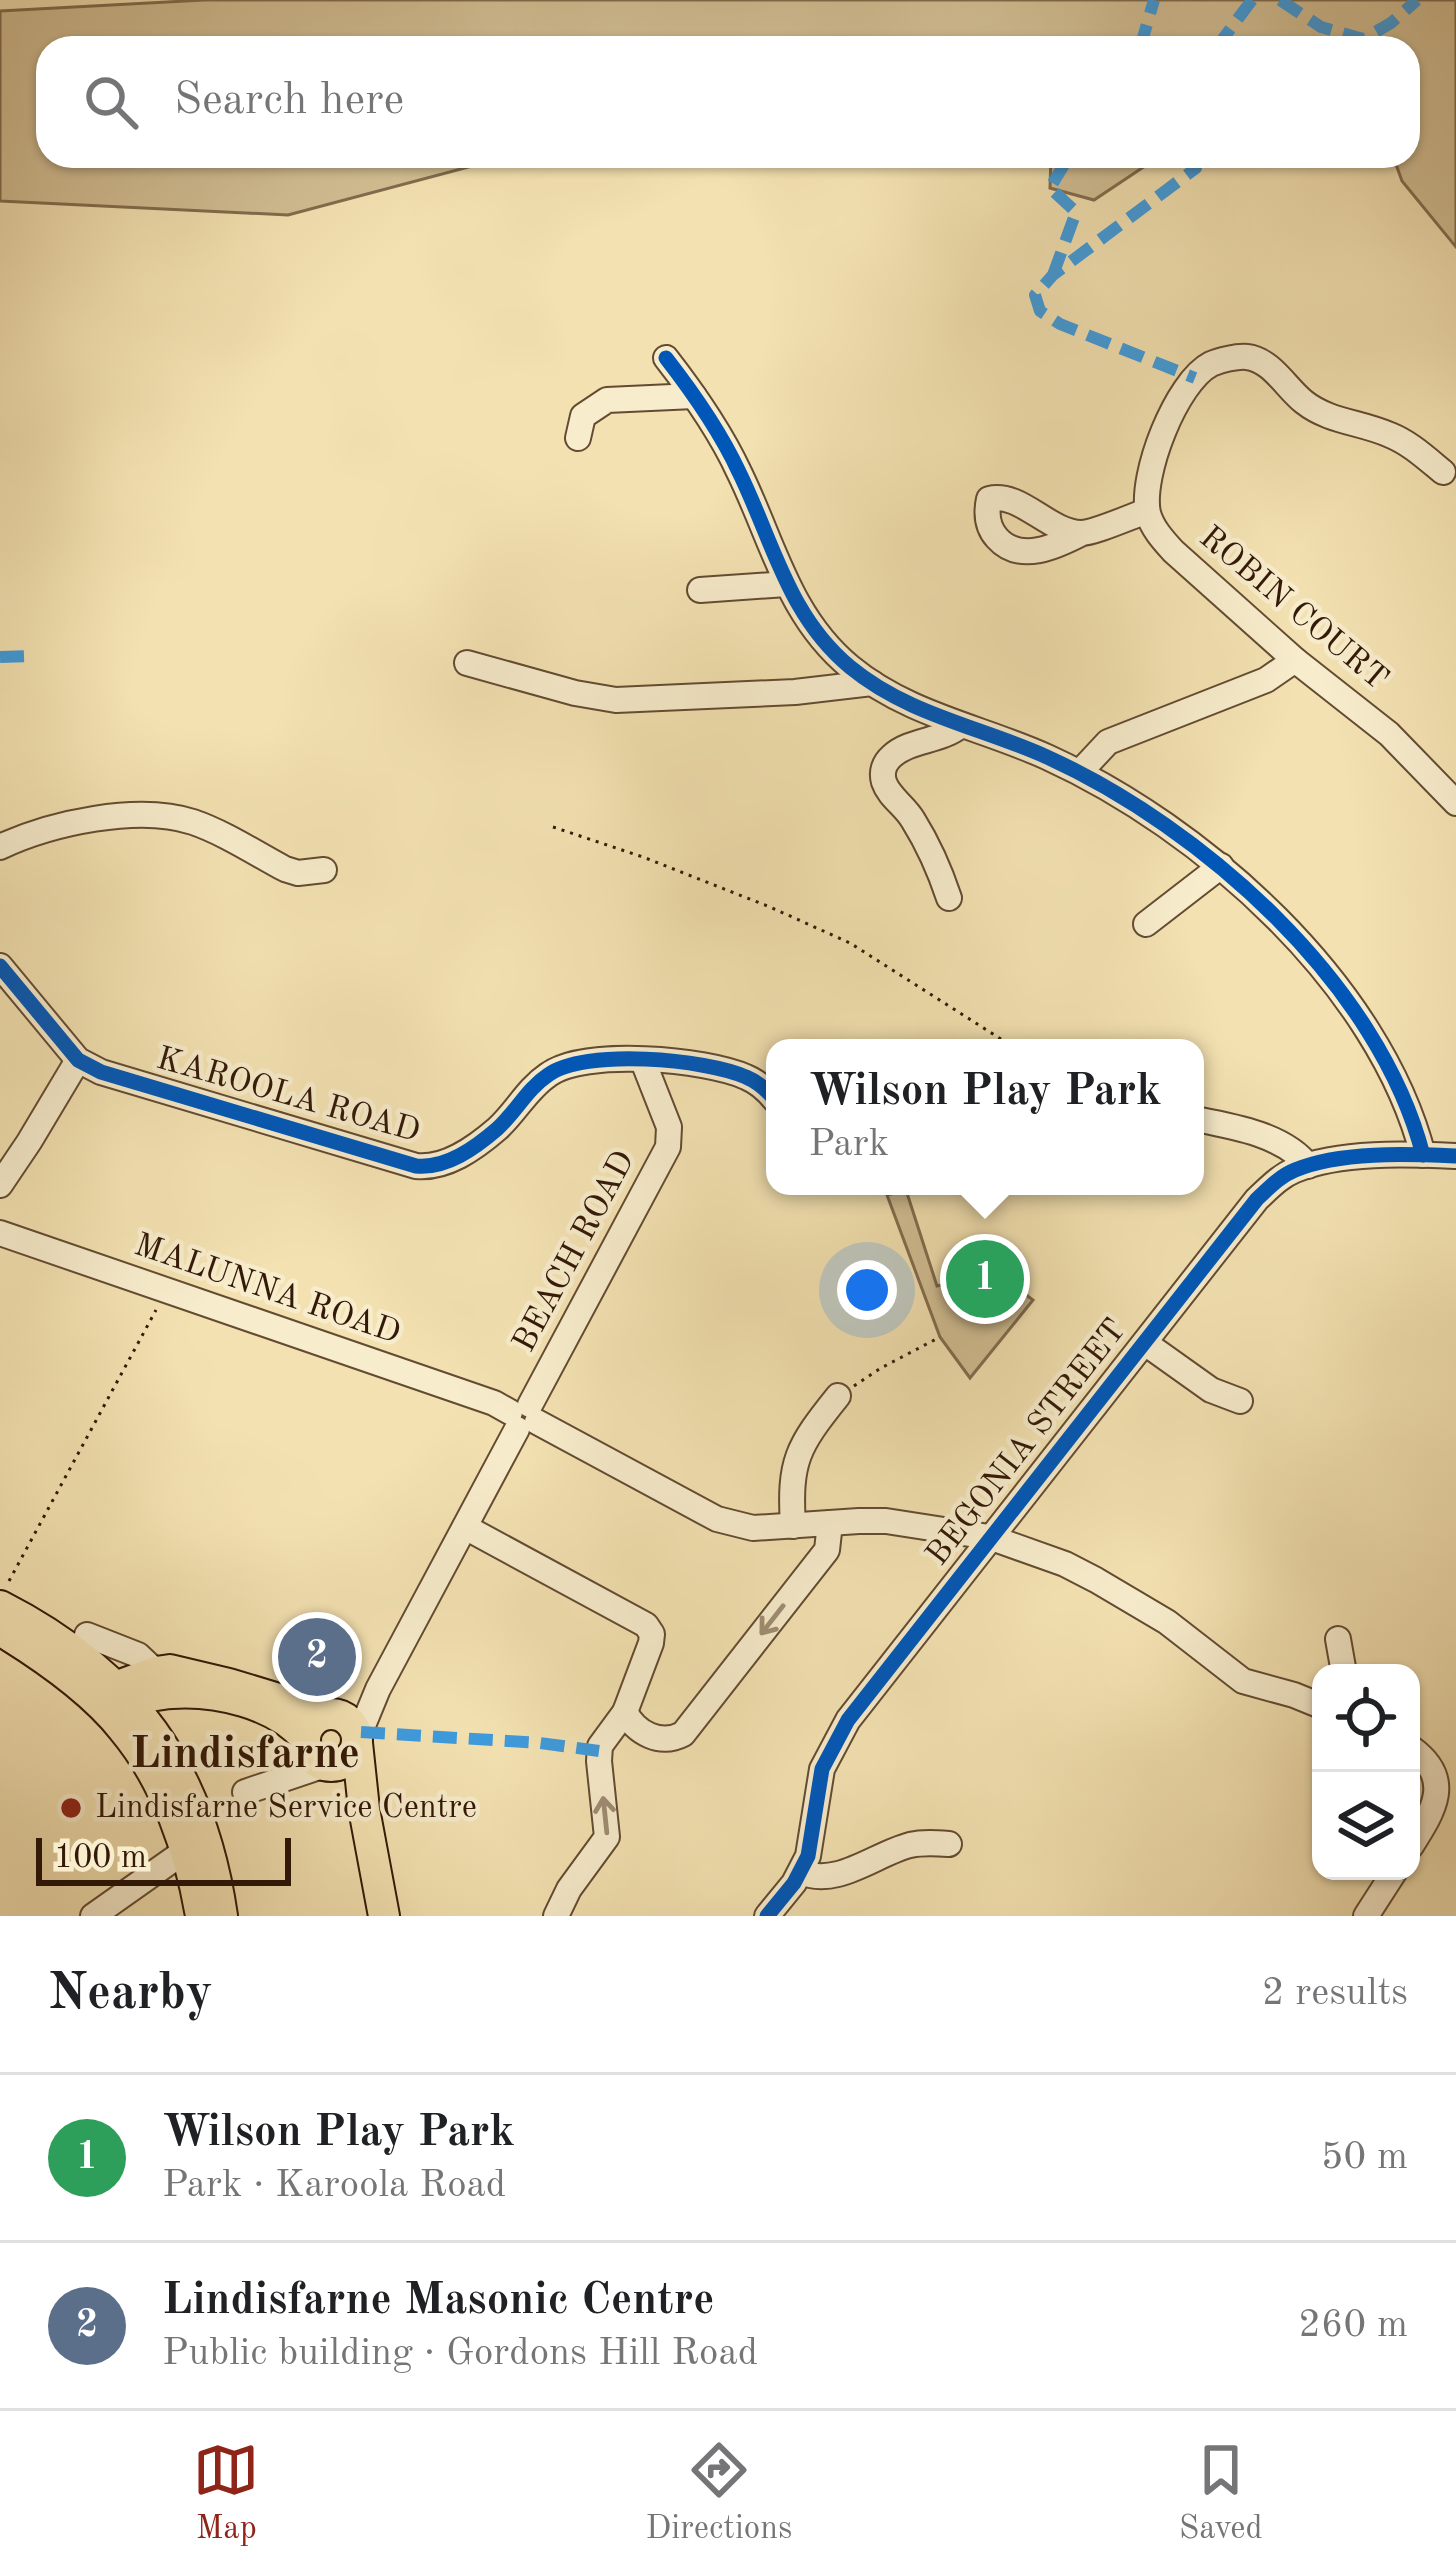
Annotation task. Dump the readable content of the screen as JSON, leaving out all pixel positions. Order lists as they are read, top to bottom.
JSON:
{
  "streets": {
    "street": [
      "ROBIN COURT",
      "KAROOLA ROAD",
      "BEACH ROAD",
      "MALUNNA ROAD",
      "BEGONIA STREET"
    ]
  },
  "crossings": [
    ["KAROOLA ROAD", "BEACH ROAD"],
    ["BEACH ROAD", "MALUNNA ROAD"],
    ["MALUNNA ROAD", "BEGONIA STREET"]
  ],
  "districts": ["Lindisfarne"],
  "places": ["Lindisfarne Service Centre"],
  "scale_bar": "100 m",
  "page": {
    "search": "Search here",
    "popup": ["Wilson Play Park", "Park"],
    "pins": ["1", "2"],
    "scale": "100 m",
    "heading": ["Nearby", "2 results"],
    "list": [
      {
        "mark": "1",
        "name": "Wilson Play Park",
        "note": "Park · Karoola Road",
        "value": "50 m"
      },
      {
        "mark": "2",
        "name": "Lindisfarne Masonic Centre",
        "note": "Public building · Gordons Hill Road",
        "value": "260 m"
      }
    ],
    "nav": ["Map", "Directions", "Saved"]
  }
}
